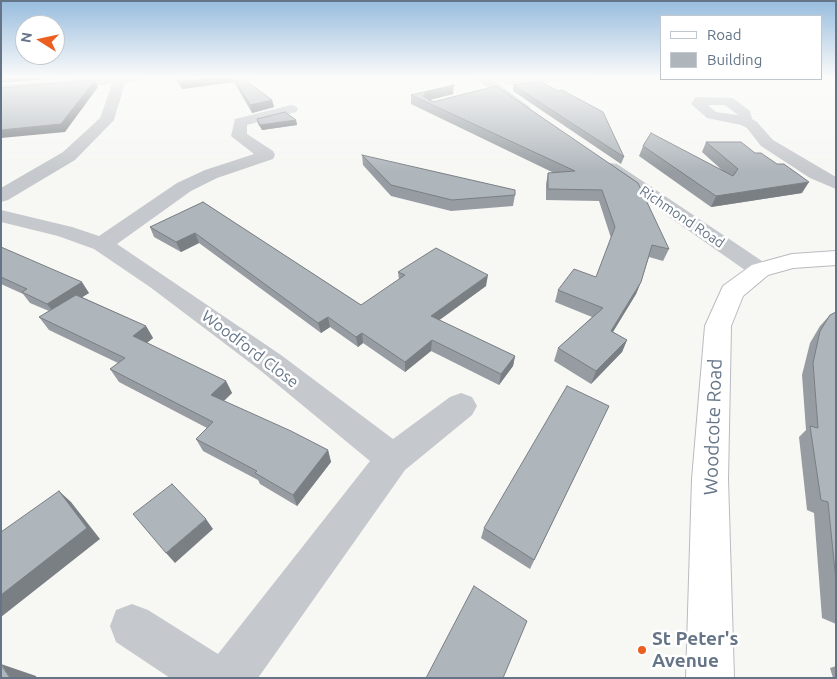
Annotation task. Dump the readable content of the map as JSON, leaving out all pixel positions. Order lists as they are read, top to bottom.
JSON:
{
  "streets": {
    "main road": ["Woodcote Road"],
    "street": ["Richmond Road", "Woodford Close"]
  },
  "crossings": [
    ["Richmond Road", "Woodcote Road"]
  ],
  "places": ["St Peter's Avenue"],
  "legend": ["Road", "Building"],
  "north": "left"
}
